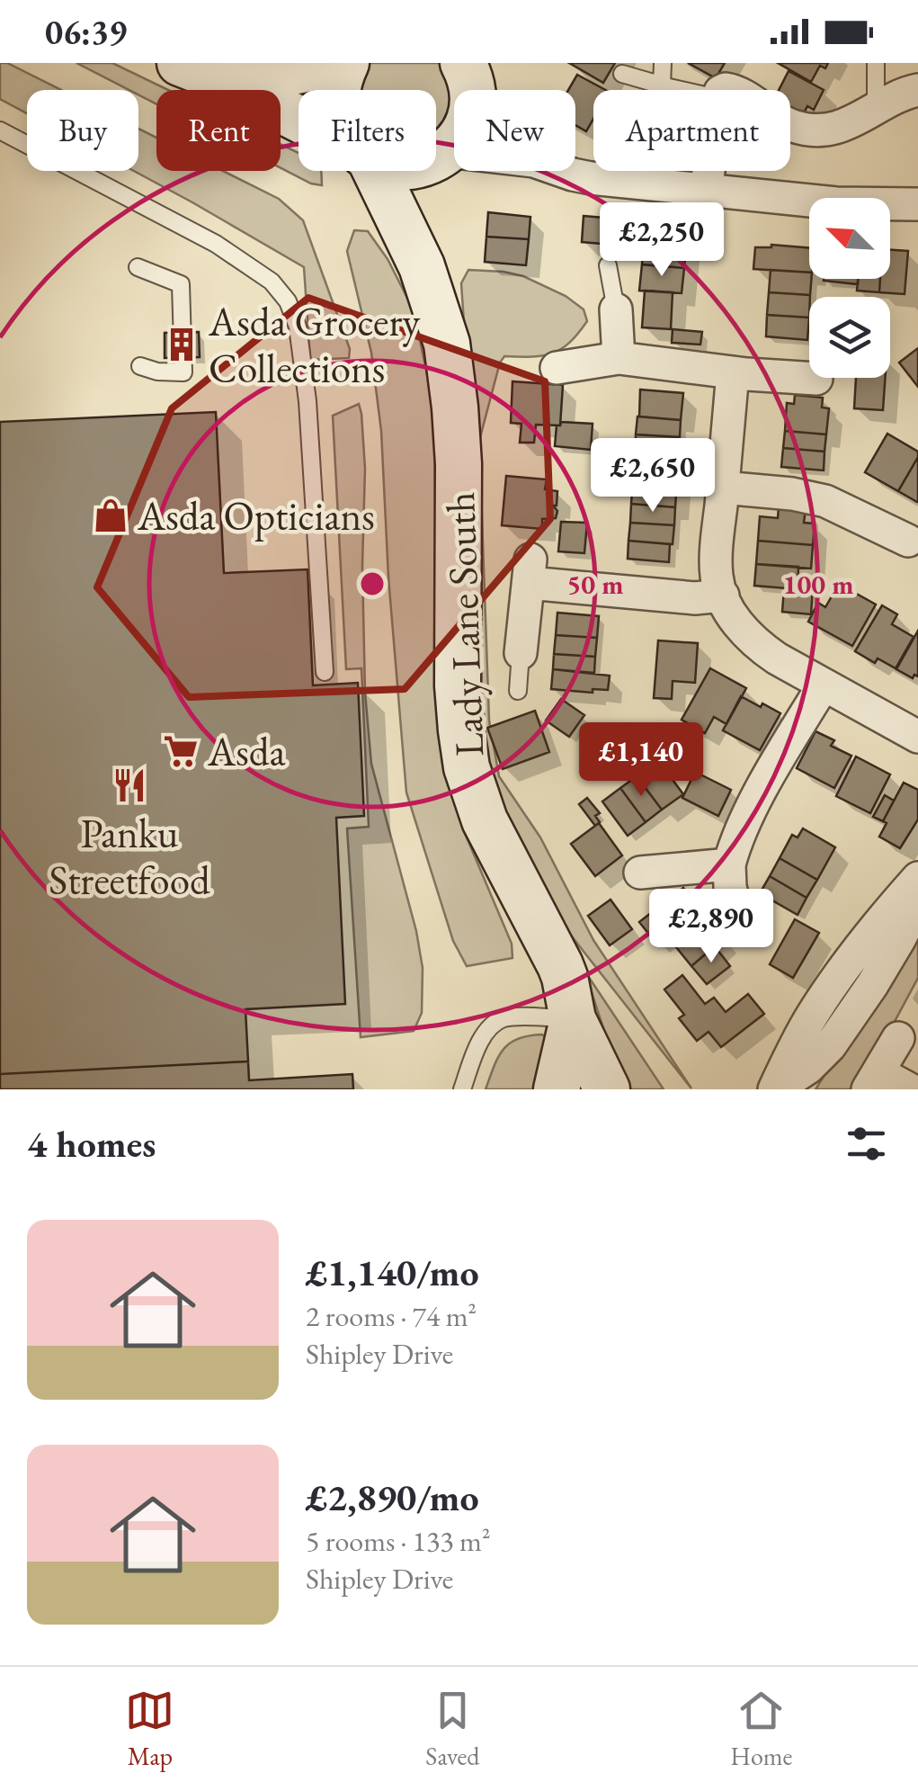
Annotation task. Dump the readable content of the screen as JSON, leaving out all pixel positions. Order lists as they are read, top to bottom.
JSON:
{
  "streets": {
    "main road": ["Lady Lane South"]
  },
  "places": {
    "building": ["Asda Grocery Collections"],
    "shop": ["Asda Opticians"],
    "supermarket": ["Asda"],
    "restaurant": ["Panku Streetfood"]
  },
  "north": "top left",
  "page": {
    "status": "06:39",
    "chip": [
      "Buy",
      "Rent",
      "Filters",
      "New",
      "Apartment"
    ],
    "price": [
      "£2,250",
      "£2,650",
      "£1,140",
      "£2,890"
    ],
    "heading": "4 homes",
    "list": [
      {
        "name": "£1,140/mo",
        "note": "2 rooms · 74 m² · Shipley Drive"
      },
      {
        "name": "£2,890/mo",
        "note": "5 rooms · 133 m² · Shipley Drive"
      }
    ],
    "tabs": ["Map", "Saved", "Home"]
  },
  "rings": ["50 m", "100 m"]
}
